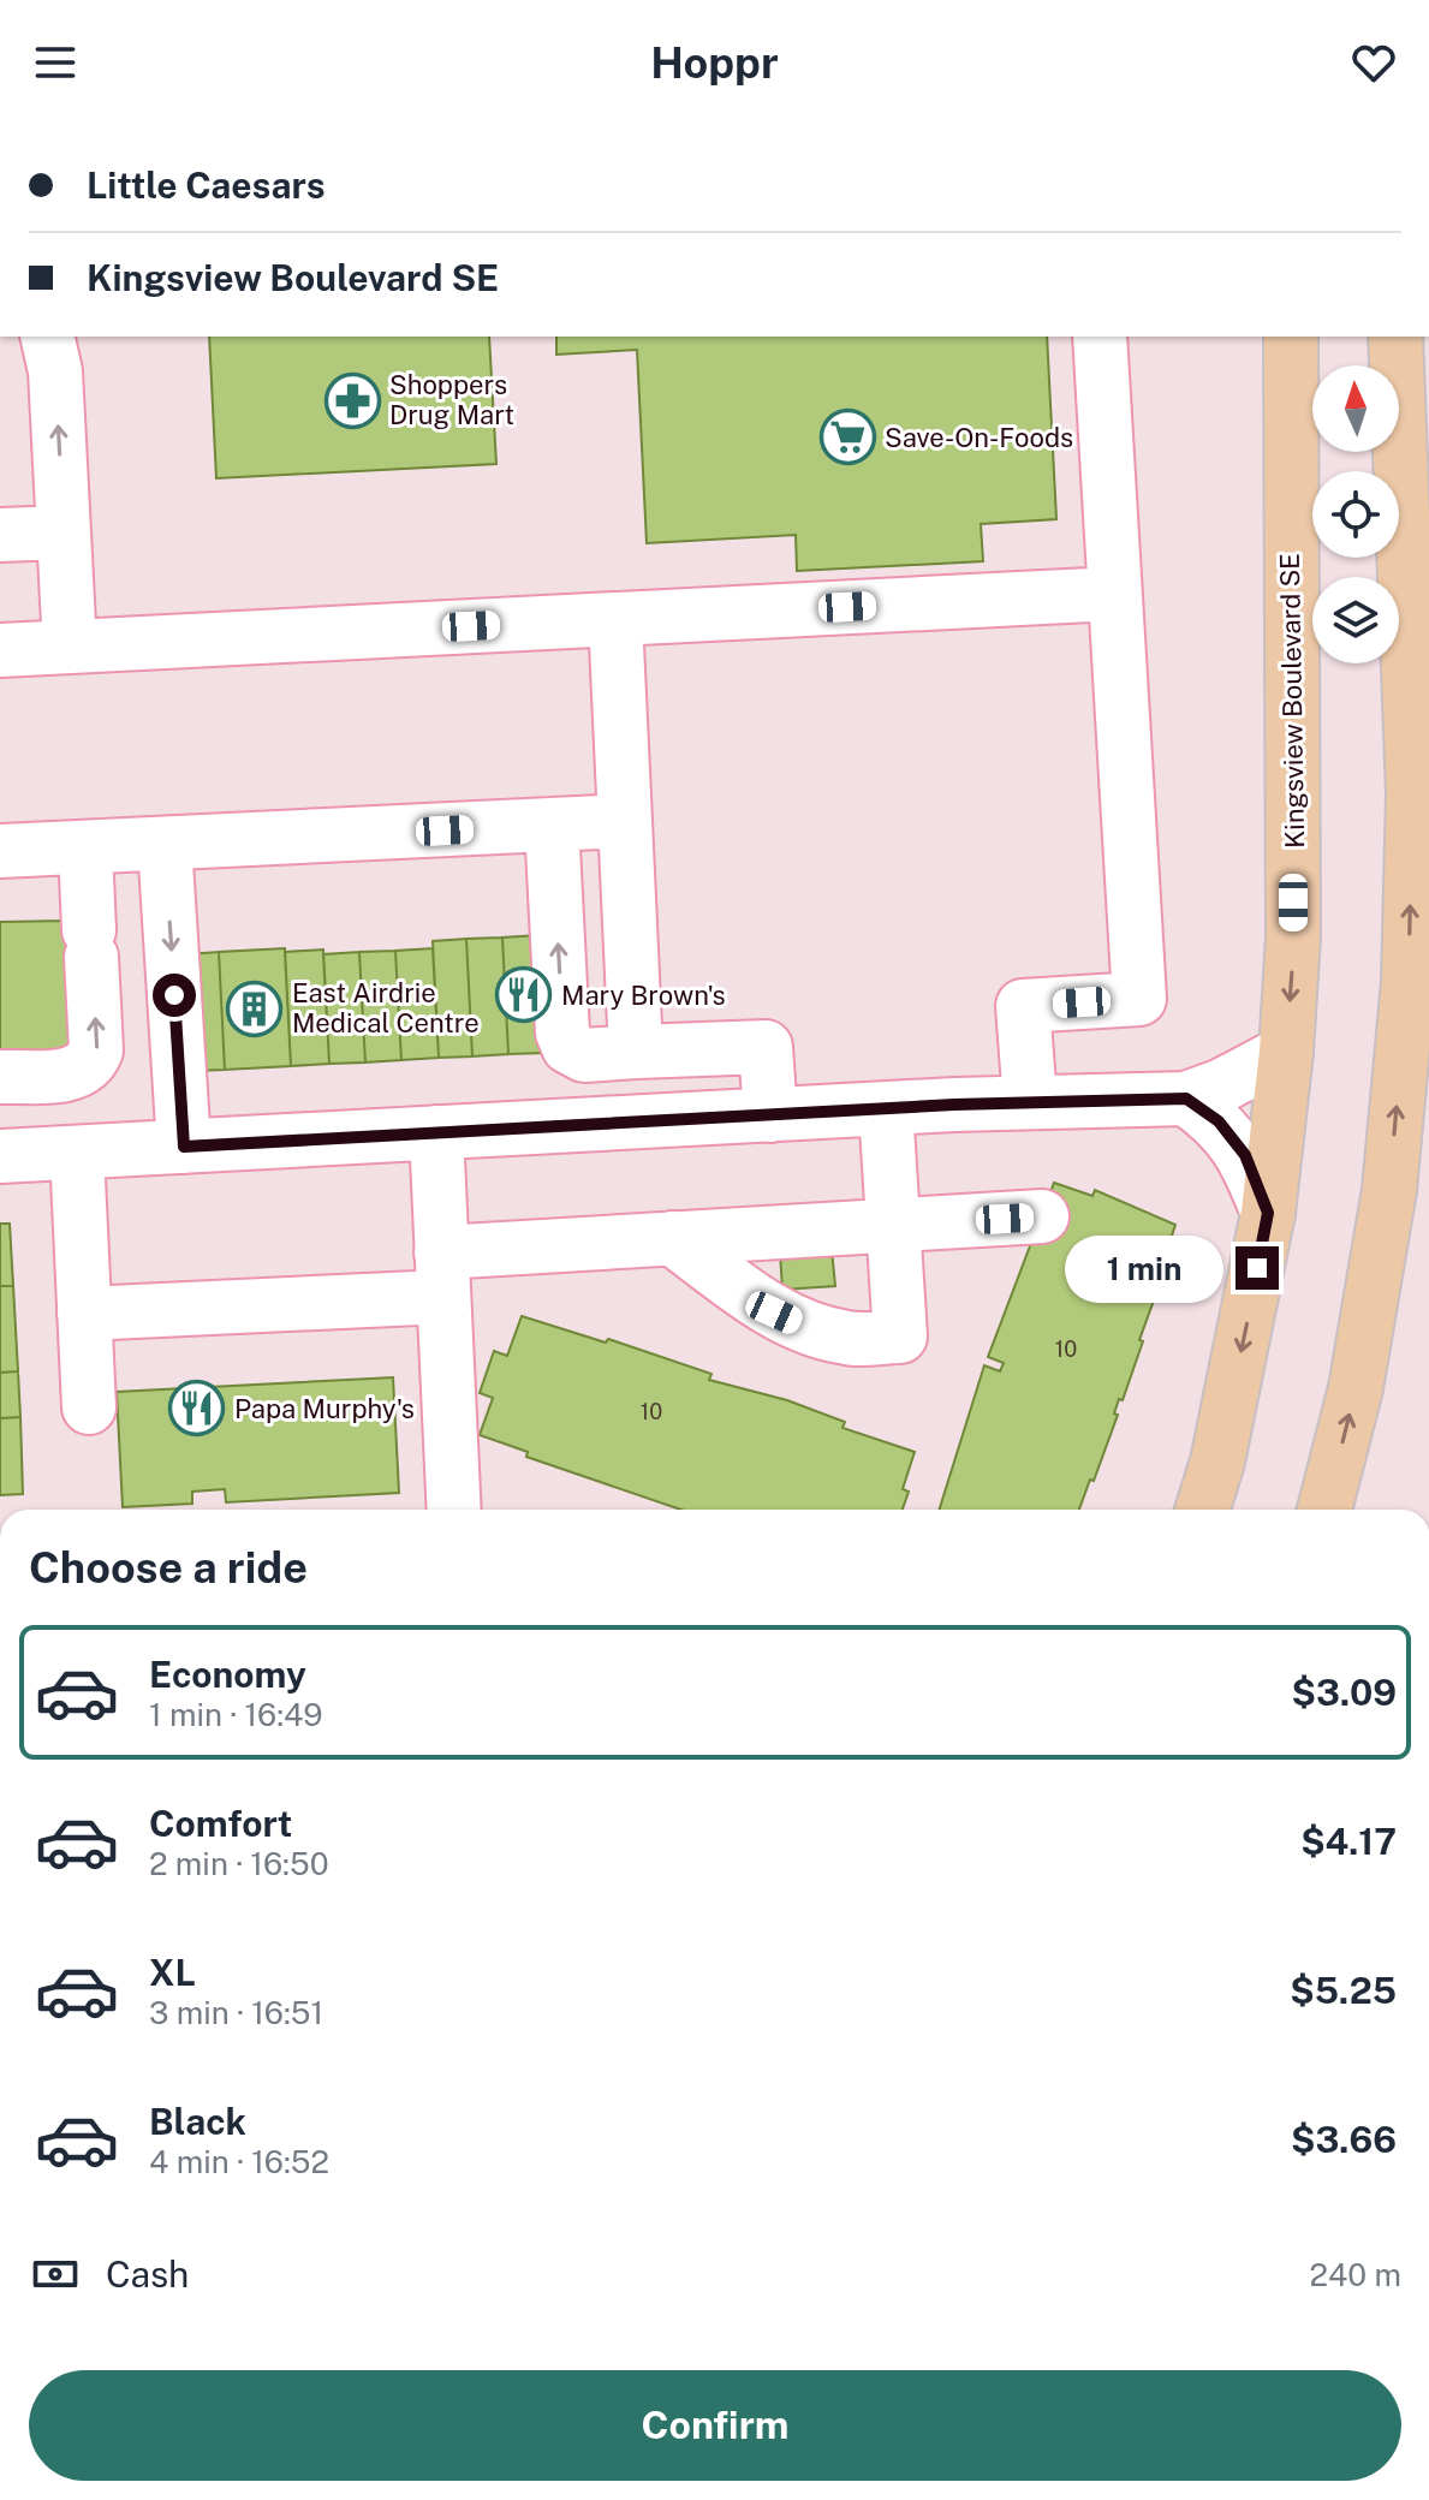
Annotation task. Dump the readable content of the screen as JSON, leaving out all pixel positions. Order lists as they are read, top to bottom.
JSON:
{
  "streets": {
    "main road": ["Kingsview Boulevard SE"]
  },
  "places": {
    "pharmacy": ["Shoppers Drug Mart"],
    "supermarket": ["Save-On-Foods"],
    "restaurant": ["Mary Brown's", "Papa Murphy's"],
    "building": ["East Airdrie Medical Centre"]
  },
  "house_numbers": ["10", "10"],
  "north": "top",
  "page": {
    "header": "Hoppr",
    "banner": ["Little Caesars", "Kingsview Boulevard SE"],
    "bubble": "1 min",
    "heading": "Choose a ride",
    "list": [
      {
        "name": "Economy",
        "note": "1 min · 16:49",
        "value": "$3.09"
      },
      {
        "name": "Comfort",
        "note": "2 min · 16:50",
        "value": "$4.17"
      },
      {
        "name": "XL",
        "note": "3 min · 16:51",
        "value": "$5.25"
      },
      {
        "name": "Black",
        "note": "4 min · 16:52",
        "value": "$3.66"
      }
    ],
    "pay": ["Cash", "240 m"],
    "buttons": "Confirm"
  }
}
